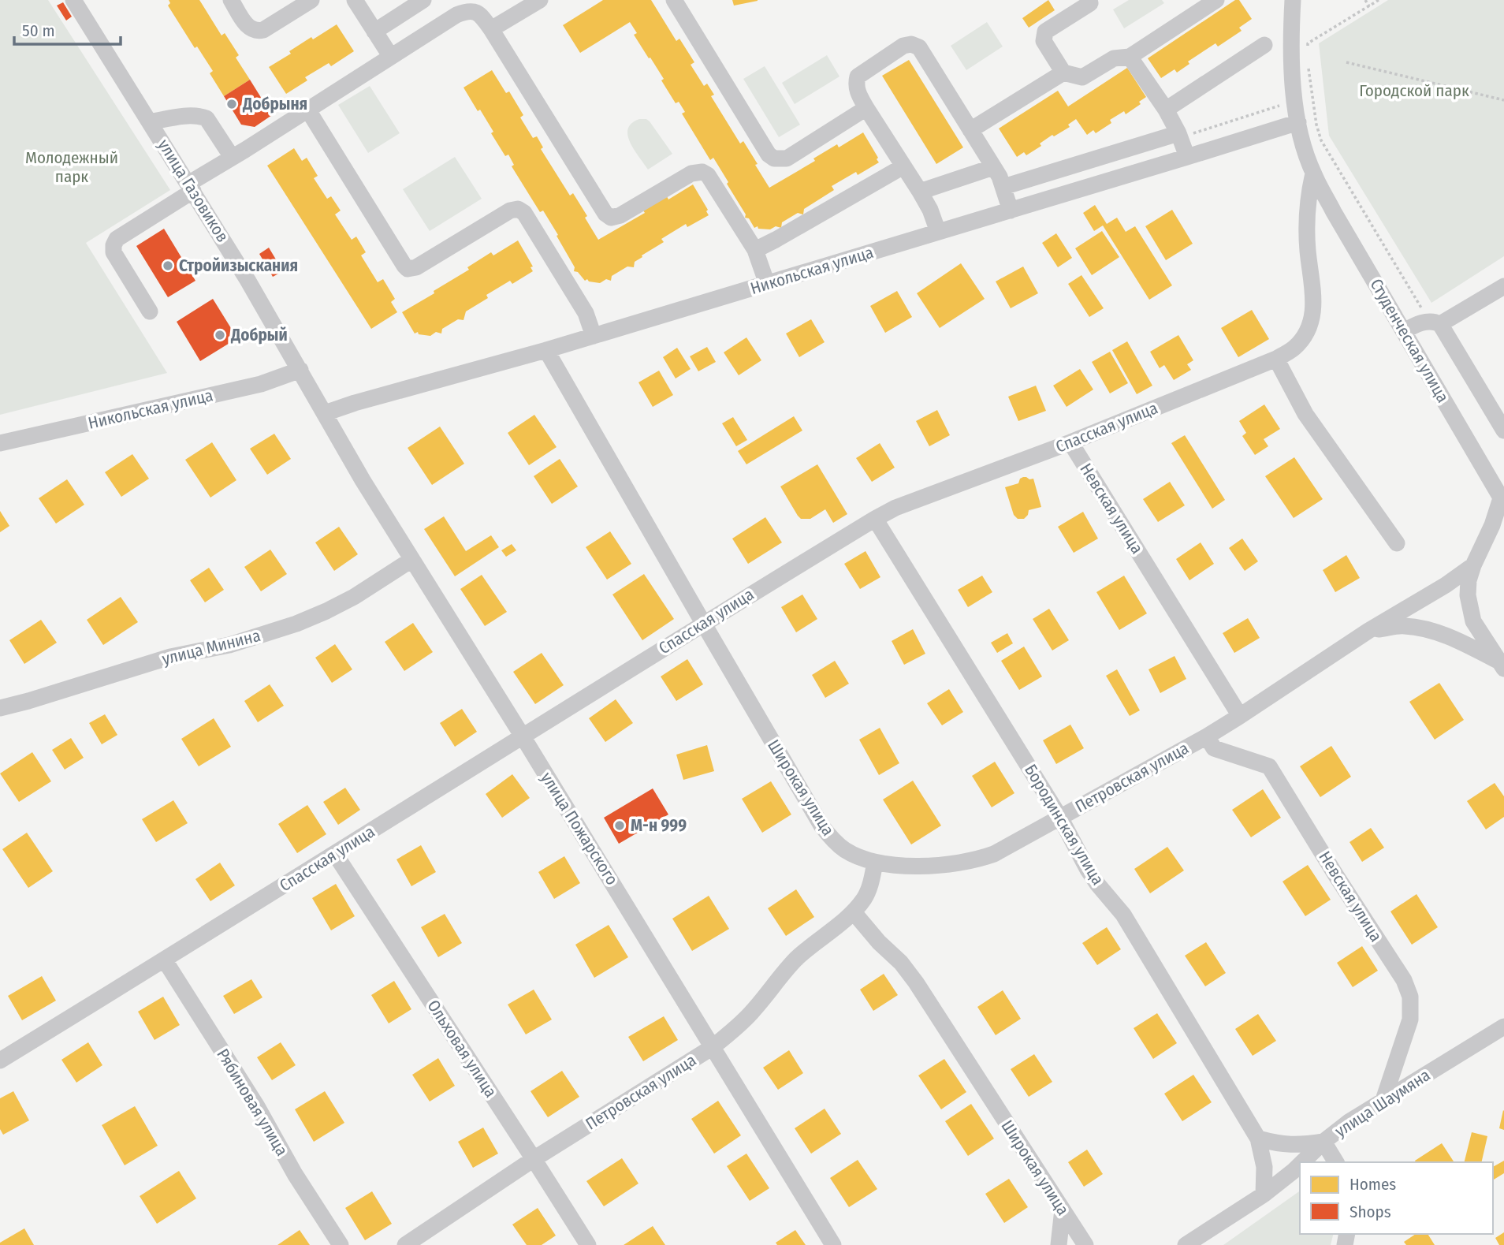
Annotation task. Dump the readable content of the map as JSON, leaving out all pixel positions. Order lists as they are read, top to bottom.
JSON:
{
  "streets": {
    "street": [
      "улица Газовиков",
      "Никольская улица",
      "Студенческая улица",
      "Спасская улица",
      "Невская улица",
      "улица Минина",
      "Петровская улица",
      "Широкая улица",
      "Бородинская улица",
      "улица Пожарского",
      "Ольховая улица",
      "Рябиновая улица",
      "улица Шаумяна"
    ]
  },
  "crossings": [
    ["улица Газовиков", "Никольская улица"],
    ["улица Газовиков", "улица Пожарского"],
    ["Никольская улица", "Студенческая улица"],
    ["Никольская улица", "Широкая улица"],
    ["Никольская улица", "улица Пожарского"],
    ["Студенческая улица", "Спасская улица"],
    ["Студенческая улица", "Петровская улица"],
    ["Спасская улица", "Невская улица"],
    ["Спасская улица", "Широкая улица"],
    ["Спасская улица", "Бородинская улица"],
    ["Спасская улица", "улица Пожарского"],
    ["Спасская улица", "Ольховая улица"],
    ["Спасская улица", "Рябиновая улица"],
    ["Невская улица", "Петровская улица"],
    ["Невская улица", "улица Шаумяна"],
    ["улица Минина", "улица Пожарского"],
    ["Петровская улица", "Широкая улица"],
    ["Петровская улица", "Бородинская улица"],
    ["Петровская улица", "улица Пожарского"],
    ["Петровская улица", "Ольховая улица"],
    ["Бородинская улица", "улица Шаумяна"]
  ],
  "parks": ["Городской парк", "Молодежный парк"],
  "places": [
    "Добрыня",
    "Стройизыскания",
    "Добрый",
    "М-н 999"
  ],
  "legend": ["Homes", "Shops"],
  "scale_bar": "50 m"
}
